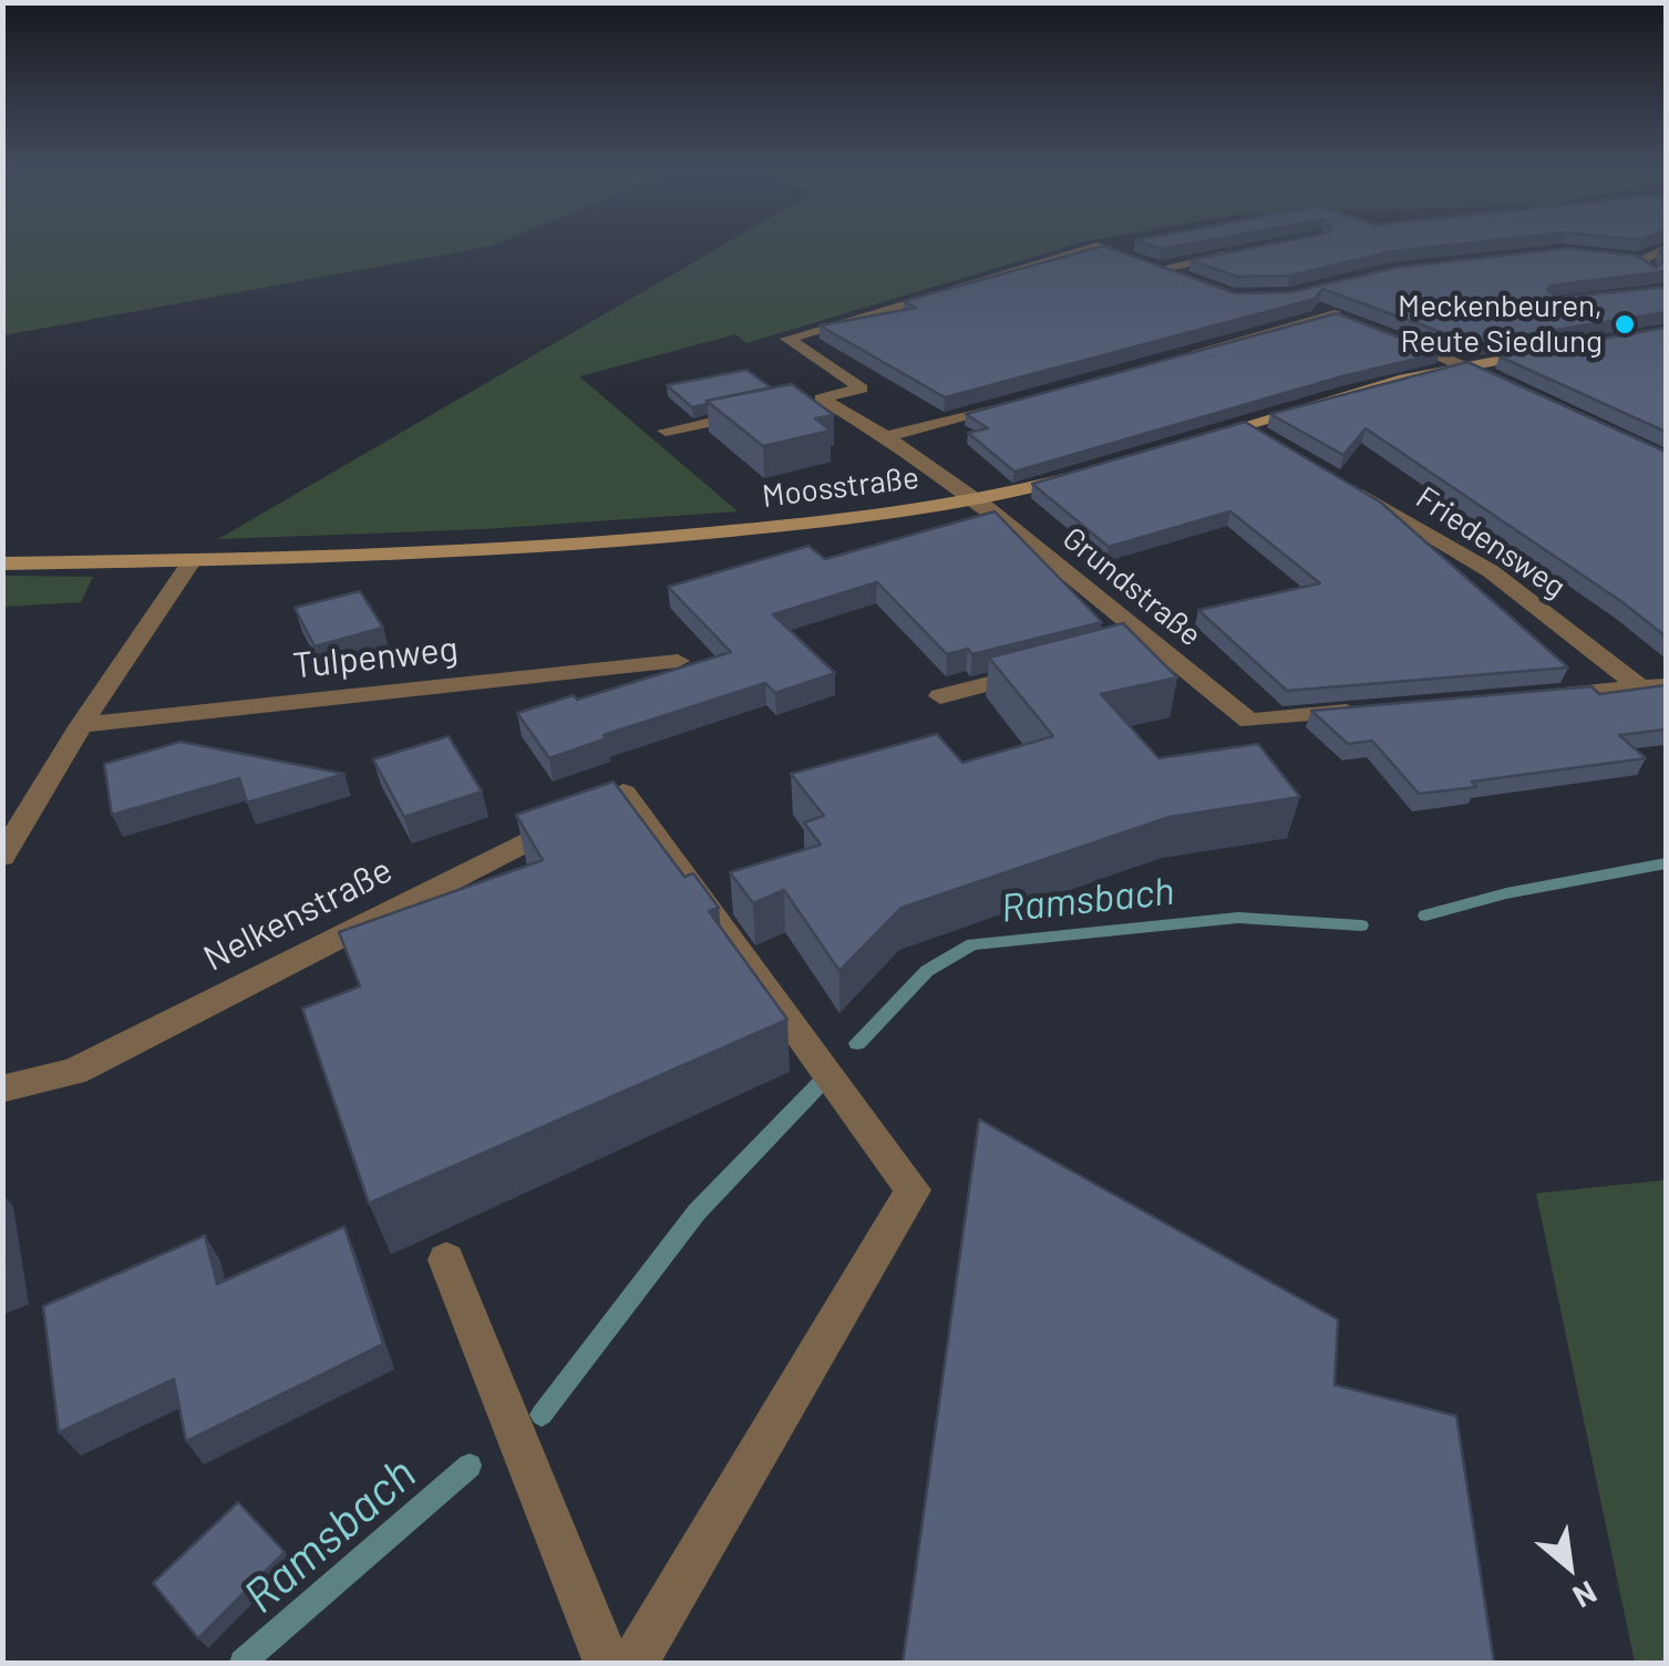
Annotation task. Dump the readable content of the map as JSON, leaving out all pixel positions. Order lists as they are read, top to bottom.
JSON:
{
  "streets": {
    "street": [
      "Moosstraße",
      "Friedensweg",
      "Grundstraße",
      "Tulpenweg",
      "Nelkenstraße"
    ]
  },
  "crossings": [
    ["Moosstraße", "Grundstraße"]
  ],
  "water": ["Ramsbach"],
  "places": ["Meckenbeuren, Reute Siedlung"],
  "north": "bottom right"
}
